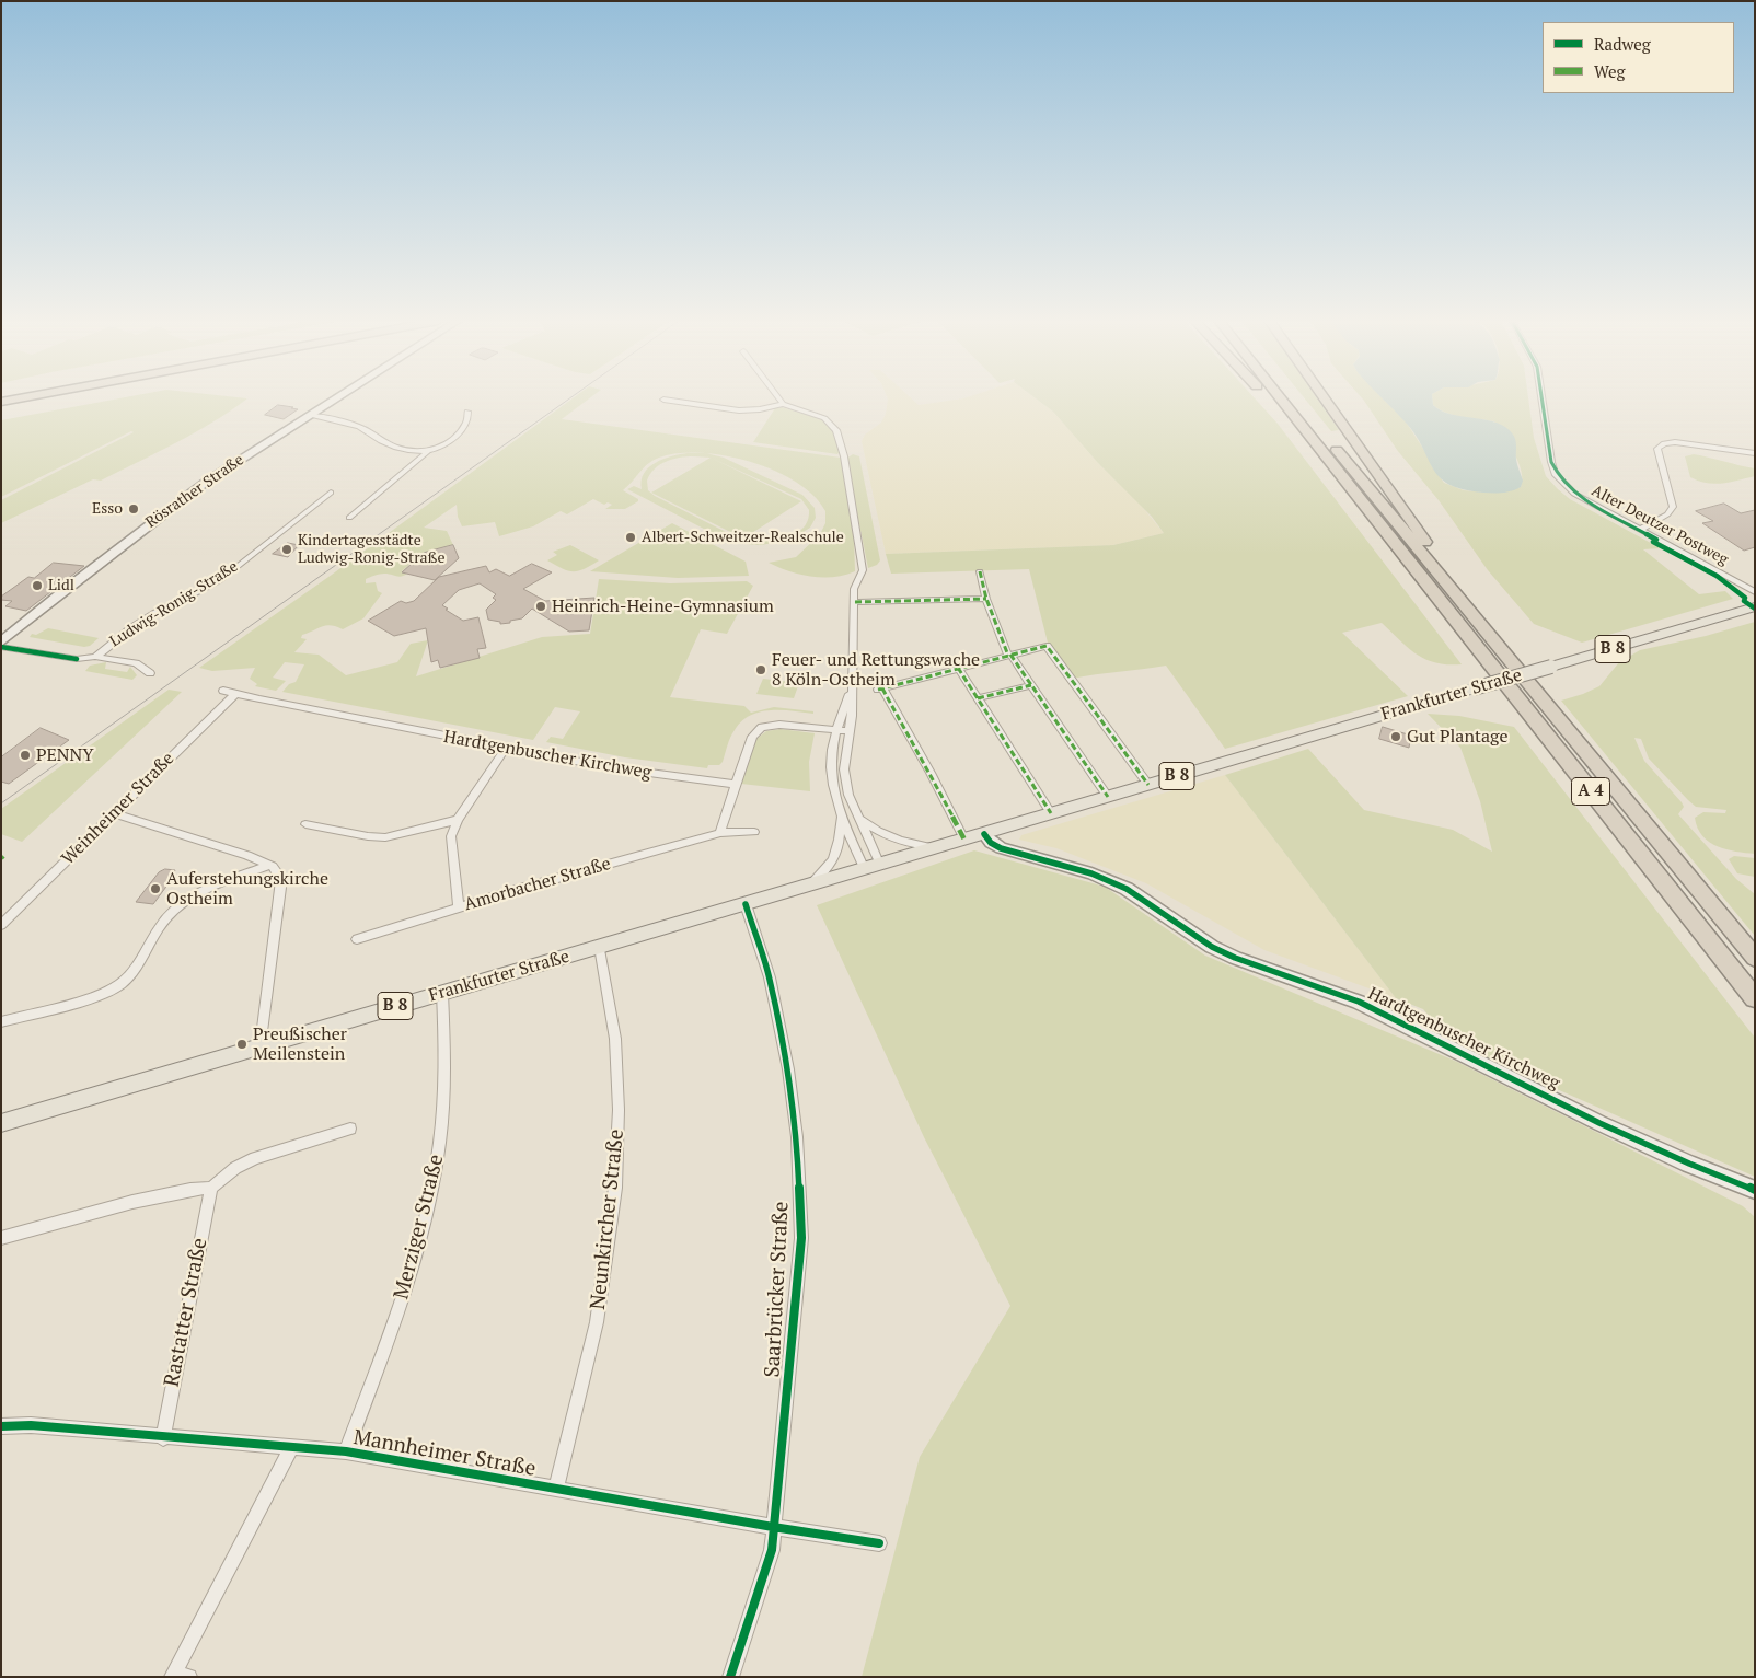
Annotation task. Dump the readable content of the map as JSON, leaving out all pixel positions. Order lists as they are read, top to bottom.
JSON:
{
  "streets": {
    "highway": ["A 4"],
    "main road": [
      "Rösrather Straße",
      "B 8",
      "Frankfurter Straße",
      "Hardtgenbuscher Kirchweg"
    ],
    "street": [
      "Alter Deutzer Postweg",
      "Ludwig-Ronig-Straße",
      "Weinheimer Straße",
      "Amorbacher Straße",
      "Neunkircher Straße",
      "Merziger Straße",
      "Saarbrücker Straße",
      "Rastatter Straße",
      "Mannheimer Straße"
    ]
  },
  "crossings": [
    ["Frankfurter Straße", "Hardtgenbuscher Kirchweg"],
    ["Frankfurter Straße", "Neunkircher Straße"],
    ["Frankfurter Straße", "Merziger Straße"],
    ["Frankfurter Straße", "Saarbrücker Straße"],
    ["Hardtgenbuscher Kirchweg", "Weinheimer Straße"],
    ["Neunkircher Straße", "Mannheimer Straße"],
    ["Merziger Straße", "Mannheimer Straße"],
    ["Saarbrücker Straße", "Mannheimer Straße"],
    ["Rastatter Straße", "Mannheimer Straße"]
  ],
  "places": [
    "Esso",
    "Albert-Schweitzer-Realschule",
    "Kindertagesstädte Ludwig-Ronig-Straße",
    "Lidl",
    "Heinrich-Heine-Gymnasium",
    "Feuer- und Rettungswache 8 Köln-Ostheim",
    "Gut Plantage",
    "PENNY",
    "Auferstehungskirche Ostheim",
    "Preußischer Meilenstein"
  ],
  "legend": ["Radweg", "Weg"]
}
